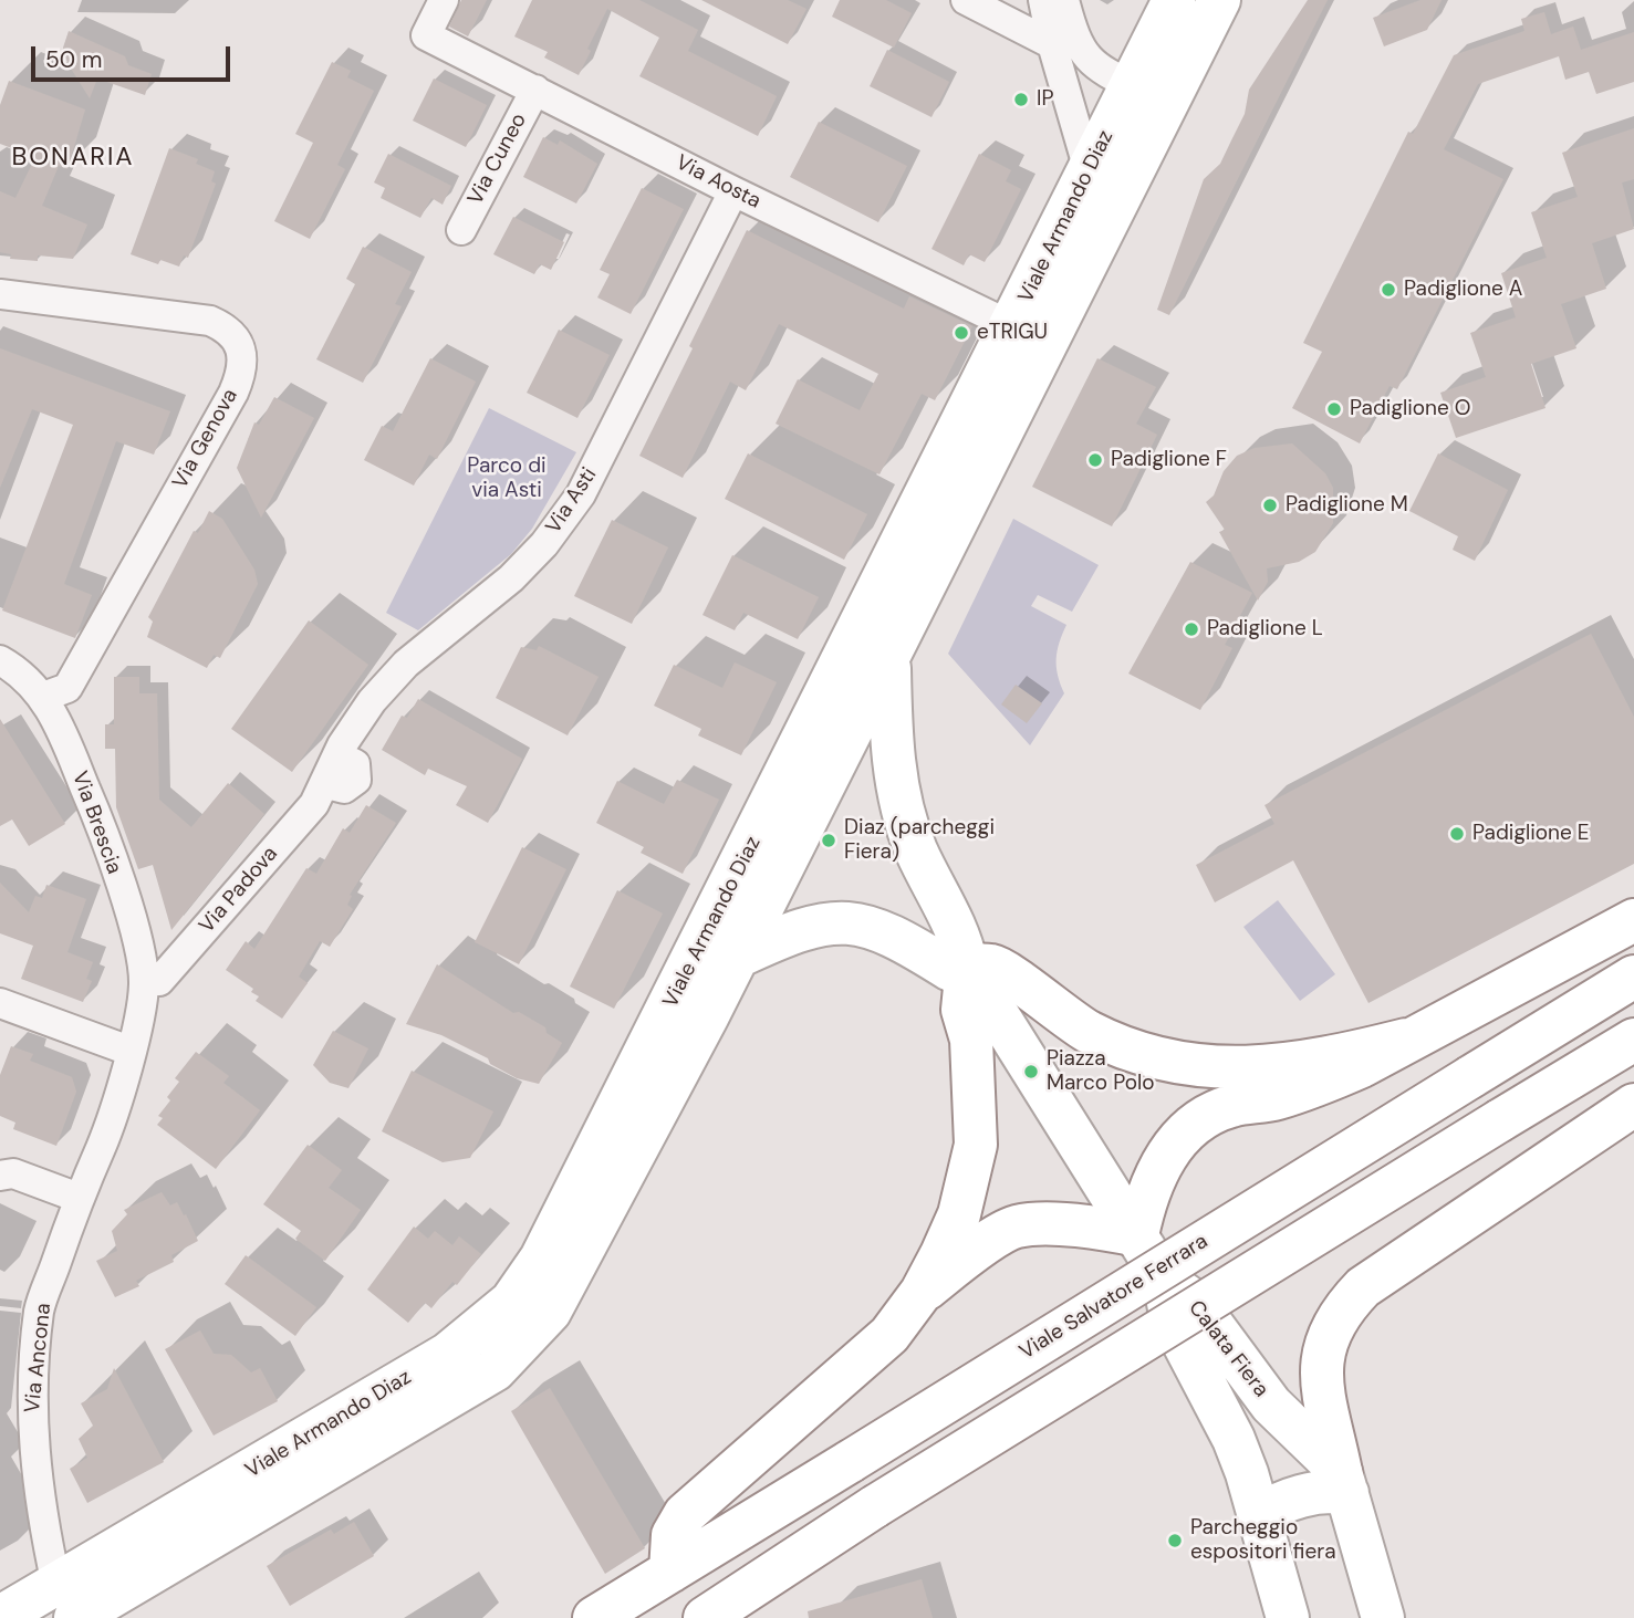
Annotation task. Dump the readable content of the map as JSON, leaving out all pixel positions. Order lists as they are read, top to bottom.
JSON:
{
  "streets": {
    "main road": ["Viale Armando Diaz", "Viale Salvatore Ferrara", "Calata Fiera"],
    "street": [
      "Via Cuneo",
      "Via Aosta",
      "Via Genova",
      "Via Asti",
      "Via Brescia",
      "Via Padova",
      "Via Ancona"
    ]
  },
  "crossings": [
    ["Via Cuneo", "Via Aosta"],
    ["Via Aosta", "Viale Armando Diaz"],
    ["Via Aosta", "Via Asti"],
    ["Viale Armando Diaz", "Via Ancona"],
    ["Via Genova", "Via Brescia"],
    ["Via Asti", "Via Padova"],
    ["Via Brescia", "Via Padova"],
    ["Via Brescia", "Via Ancona"],
    ["Via Padova", "Via Ancona"]
  ],
  "districts": ["BONARIA"],
  "parks": ["Parco di via Asti"],
  "places": [
    "IP",
    "Padiglione A",
    "eTRIGU",
    "Padiglione O",
    "Padiglione F",
    "Padiglione M",
    "Padiglione L",
    "Padiglione E",
    "Diaz (parcheggi Fiera)",
    "Piazza Marco Polo",
    "Parcheggio espositori fiera"
  ],
  "scale_bar": "50 m"
}
